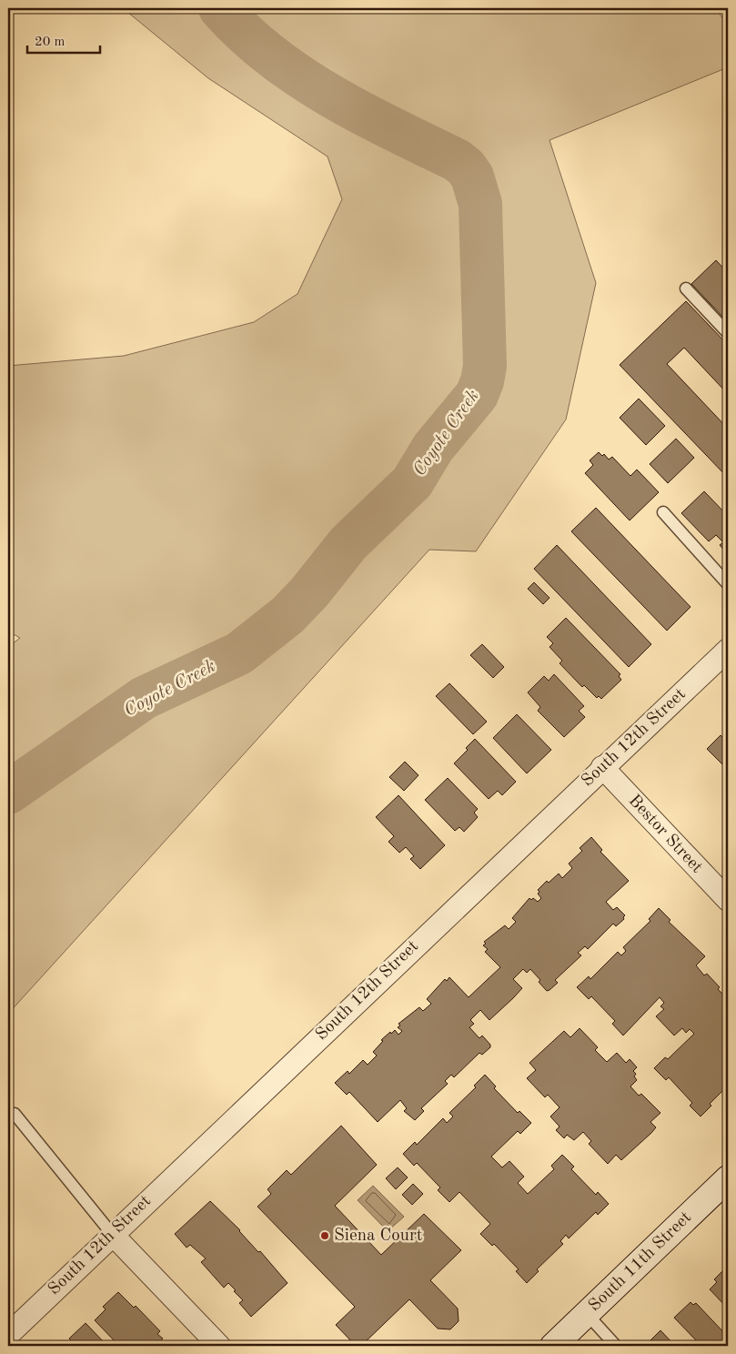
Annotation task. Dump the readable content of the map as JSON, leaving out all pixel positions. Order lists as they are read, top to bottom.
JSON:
{
  "streets": {
    "main road": ["South 11th Street"],
    "street": ["South 12th Street", "Bestor Street"]
  },
  "crossings": [
    ["South 12th Street", "Bestor Street"]
  ],
  "water": ["Coyote Creek"],
  "places": ["Siena Court"],
  "scale_bar": "20 m"
}
